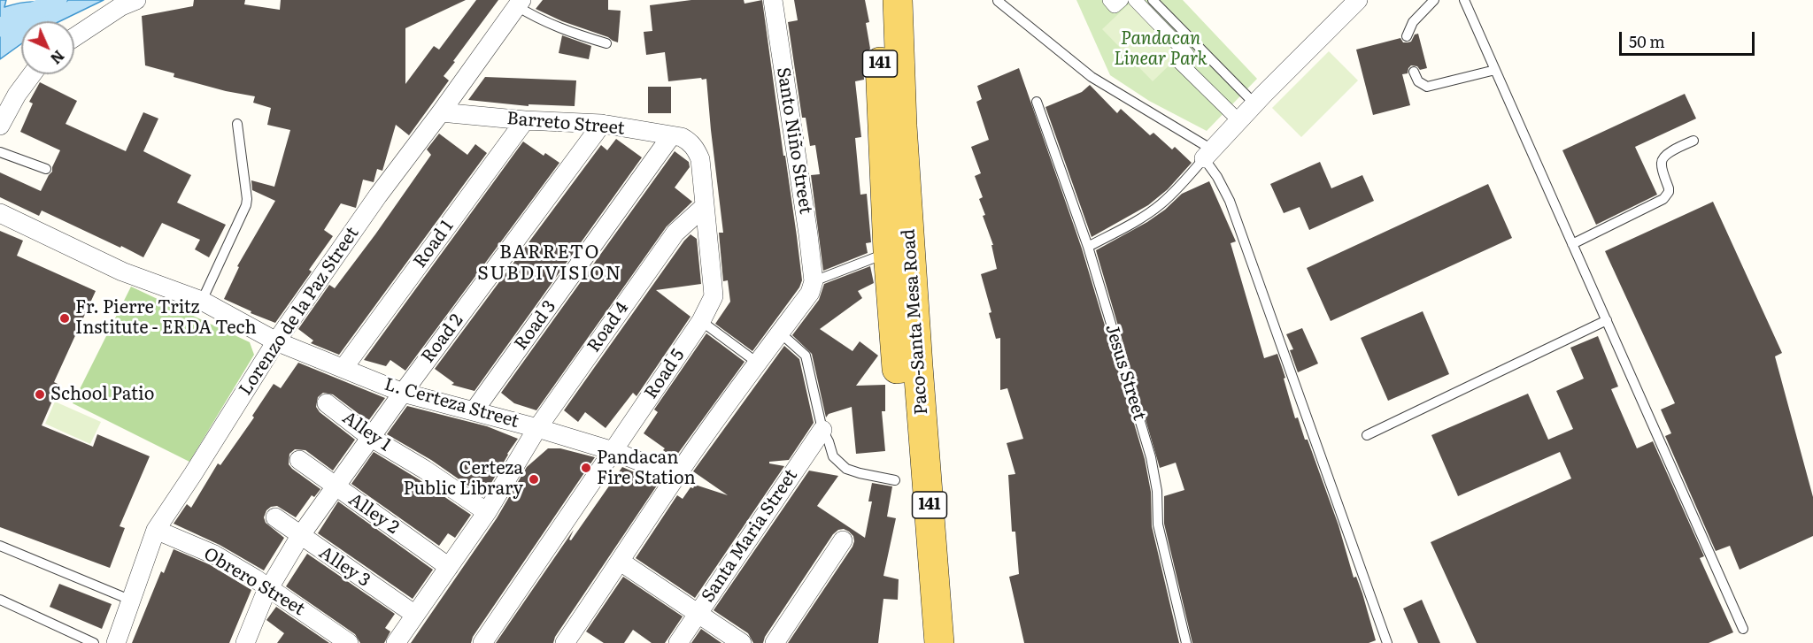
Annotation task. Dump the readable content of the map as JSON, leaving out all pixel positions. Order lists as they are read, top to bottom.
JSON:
{
  "streets": {
    "main road": ["141", "Paco-Santa Mesa Road"],
    "street": [
      "Barreto Street",
      "Santo Niño Street",
      "Road 1",
      "Lorenzo de la Paz Street",
      "Road 3",
      "Road 4",
      "Road 2",
      "Road 5",
      "L. Certeza Street",
      "Alley 1",
      "Alley 2",
      "Santa Maria Street",
      "Alley 3",
      "Obrero Street"
    ],
    "lane": ["Jesus Street"]
  },
  "crossings": [
    ["Barreto Street", "Road 1"],
    ["Barreto Street", "Lorenzo de la Paz Street"],
    ["Barreto Street", "Road 3"],
    ["Barreto Street", "Road 4"],
    ["Barreto Street", "Road 2"],
    ["Barreto Street", "Road 5"],
    ["Road 1", "L. Certeza Street"],
    ["Lorenzo de la Paz Street", "L. Certeza Street"],
    ["Lorenzo de la Paz Street", "Obrero Street"],
    ["Road 3", "L. Certeza Street"],
    ["Road 4", "L. Certeza Street"],
    ["Road 2", "L. Certeza Street"],
    ["Road 2", "Alley 1"],
    ["Road 2", "Alley 2"],
    ["Road 2", "Alley 3"],
    ["Road 2", "Obrero Street"],
    ["Road 5", "L. Certeza Street"]
  ],
  "districts": ["BARRETO SUBDIVISION"],
  "parks": ["Pandacan Linear Park"],
  "places": [
    "Fr. Pierre Tritz Institute - ERDA Tech",
    "School Patio",
    "Pandacan Fire Station",
    "Certeza Public Library"
  ],
  "scale_bar": "50 m",
  "north": "bottom right"
}
